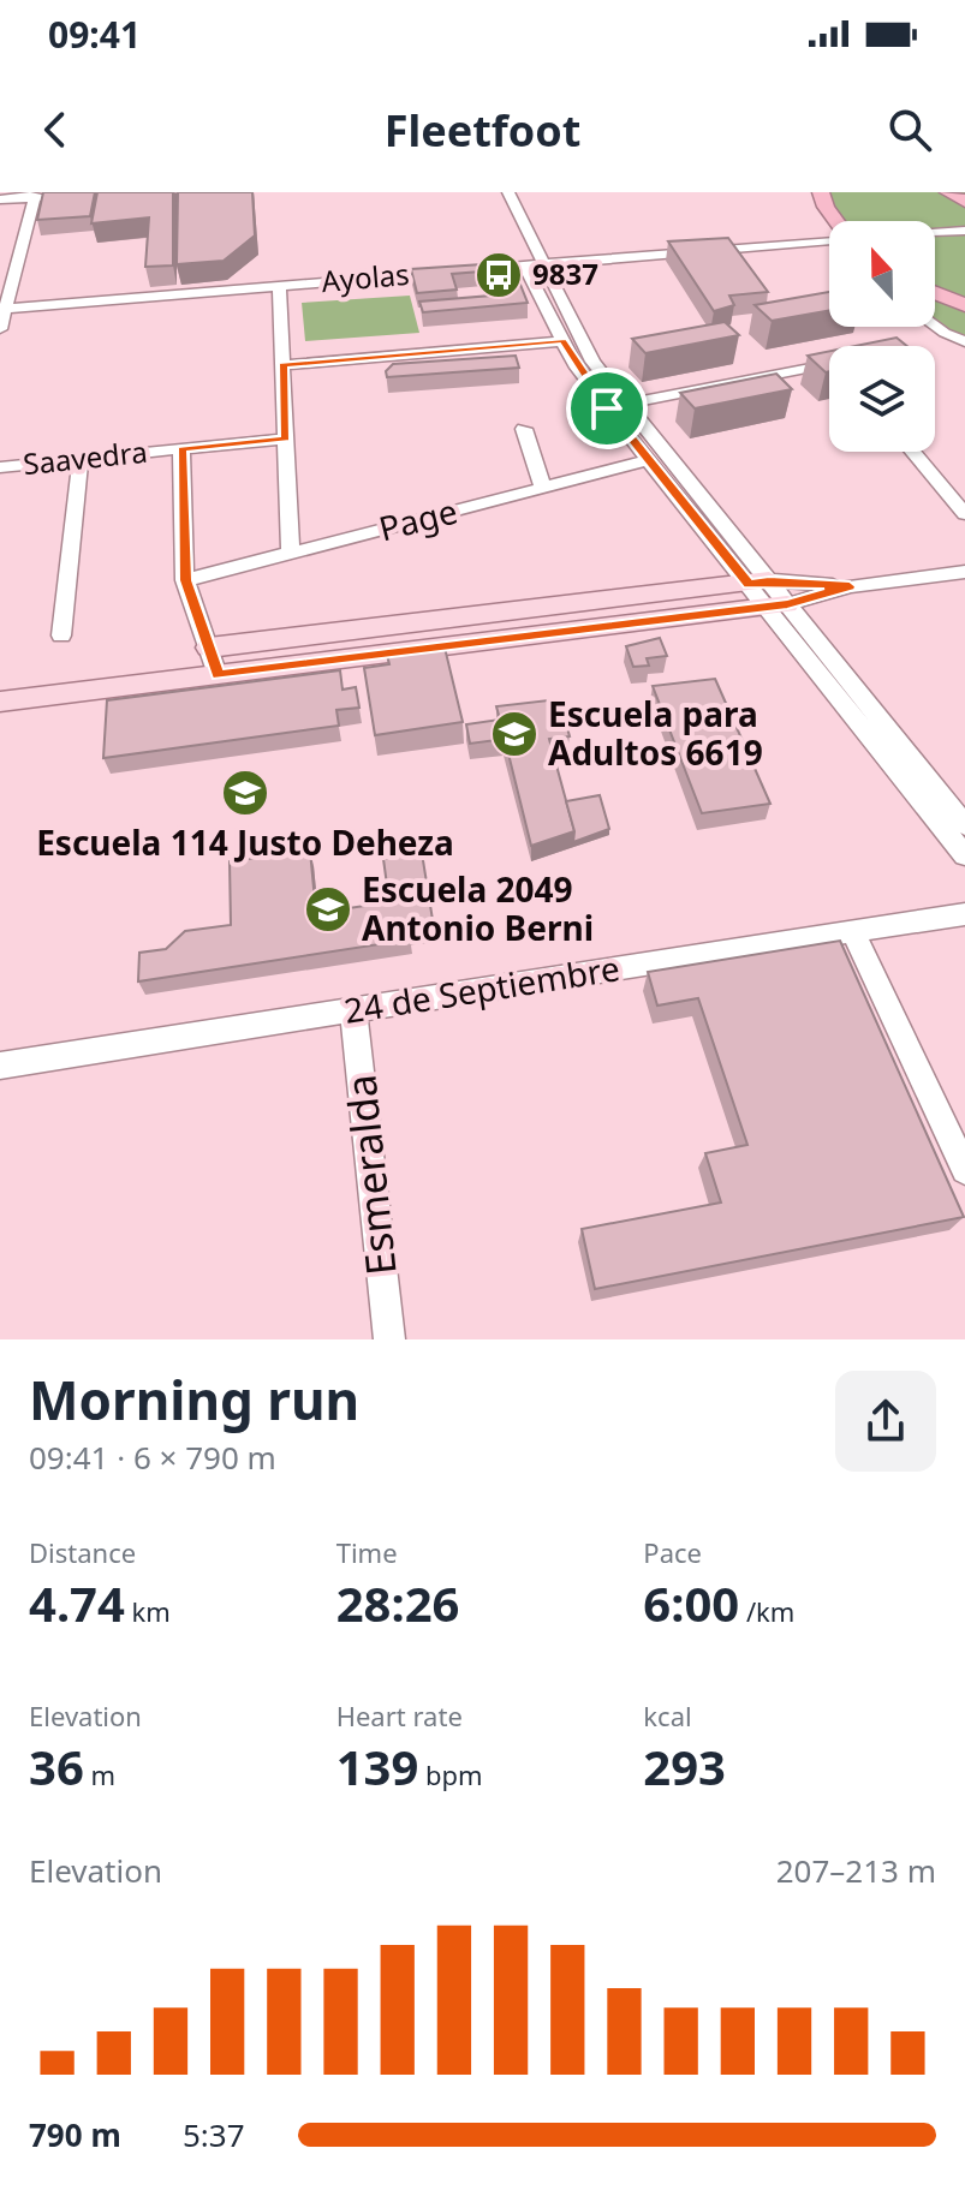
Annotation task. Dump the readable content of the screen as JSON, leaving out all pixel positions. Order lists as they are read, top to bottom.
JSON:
{
  "streets": {
    "street": [
      "Ayolas",
      "Saavedra",
      "Page",
      "24 de Septiembre",
      "Esmeralda"
    ]
  },
  "crossings": [
    ["24 de Septiembre", "Esmeralda"]
  ],
  "places": {
    "bus stop": ["9837"],
    "school or university": ["Escuela para Adultos 6619", "Escuela 114 Justo Deheza", "Escuela 2049 Antonio Berni"]
  },
  "north": "top",
  "page": {
    "status": "09:41",
    "header": "Fleetfoot",
    "heading": ["Morning run", "09:41 · 6 × 790 m"],
    "stats": [
      ["Distance", "4.74 km"],
      ["Time", "28:26"],
      ["Pace", "6:00 /km"],
      ["Elevation", "36 m"],
      ["Heart rate", "139 bpm"],
      ["kcal", "293"]
    ],
    "chart": ["Elevation", "207–213 m"],
    "list": [
      {
        "name": "790 m",
        "note": "5:37"
      }
    ]
  }
}
